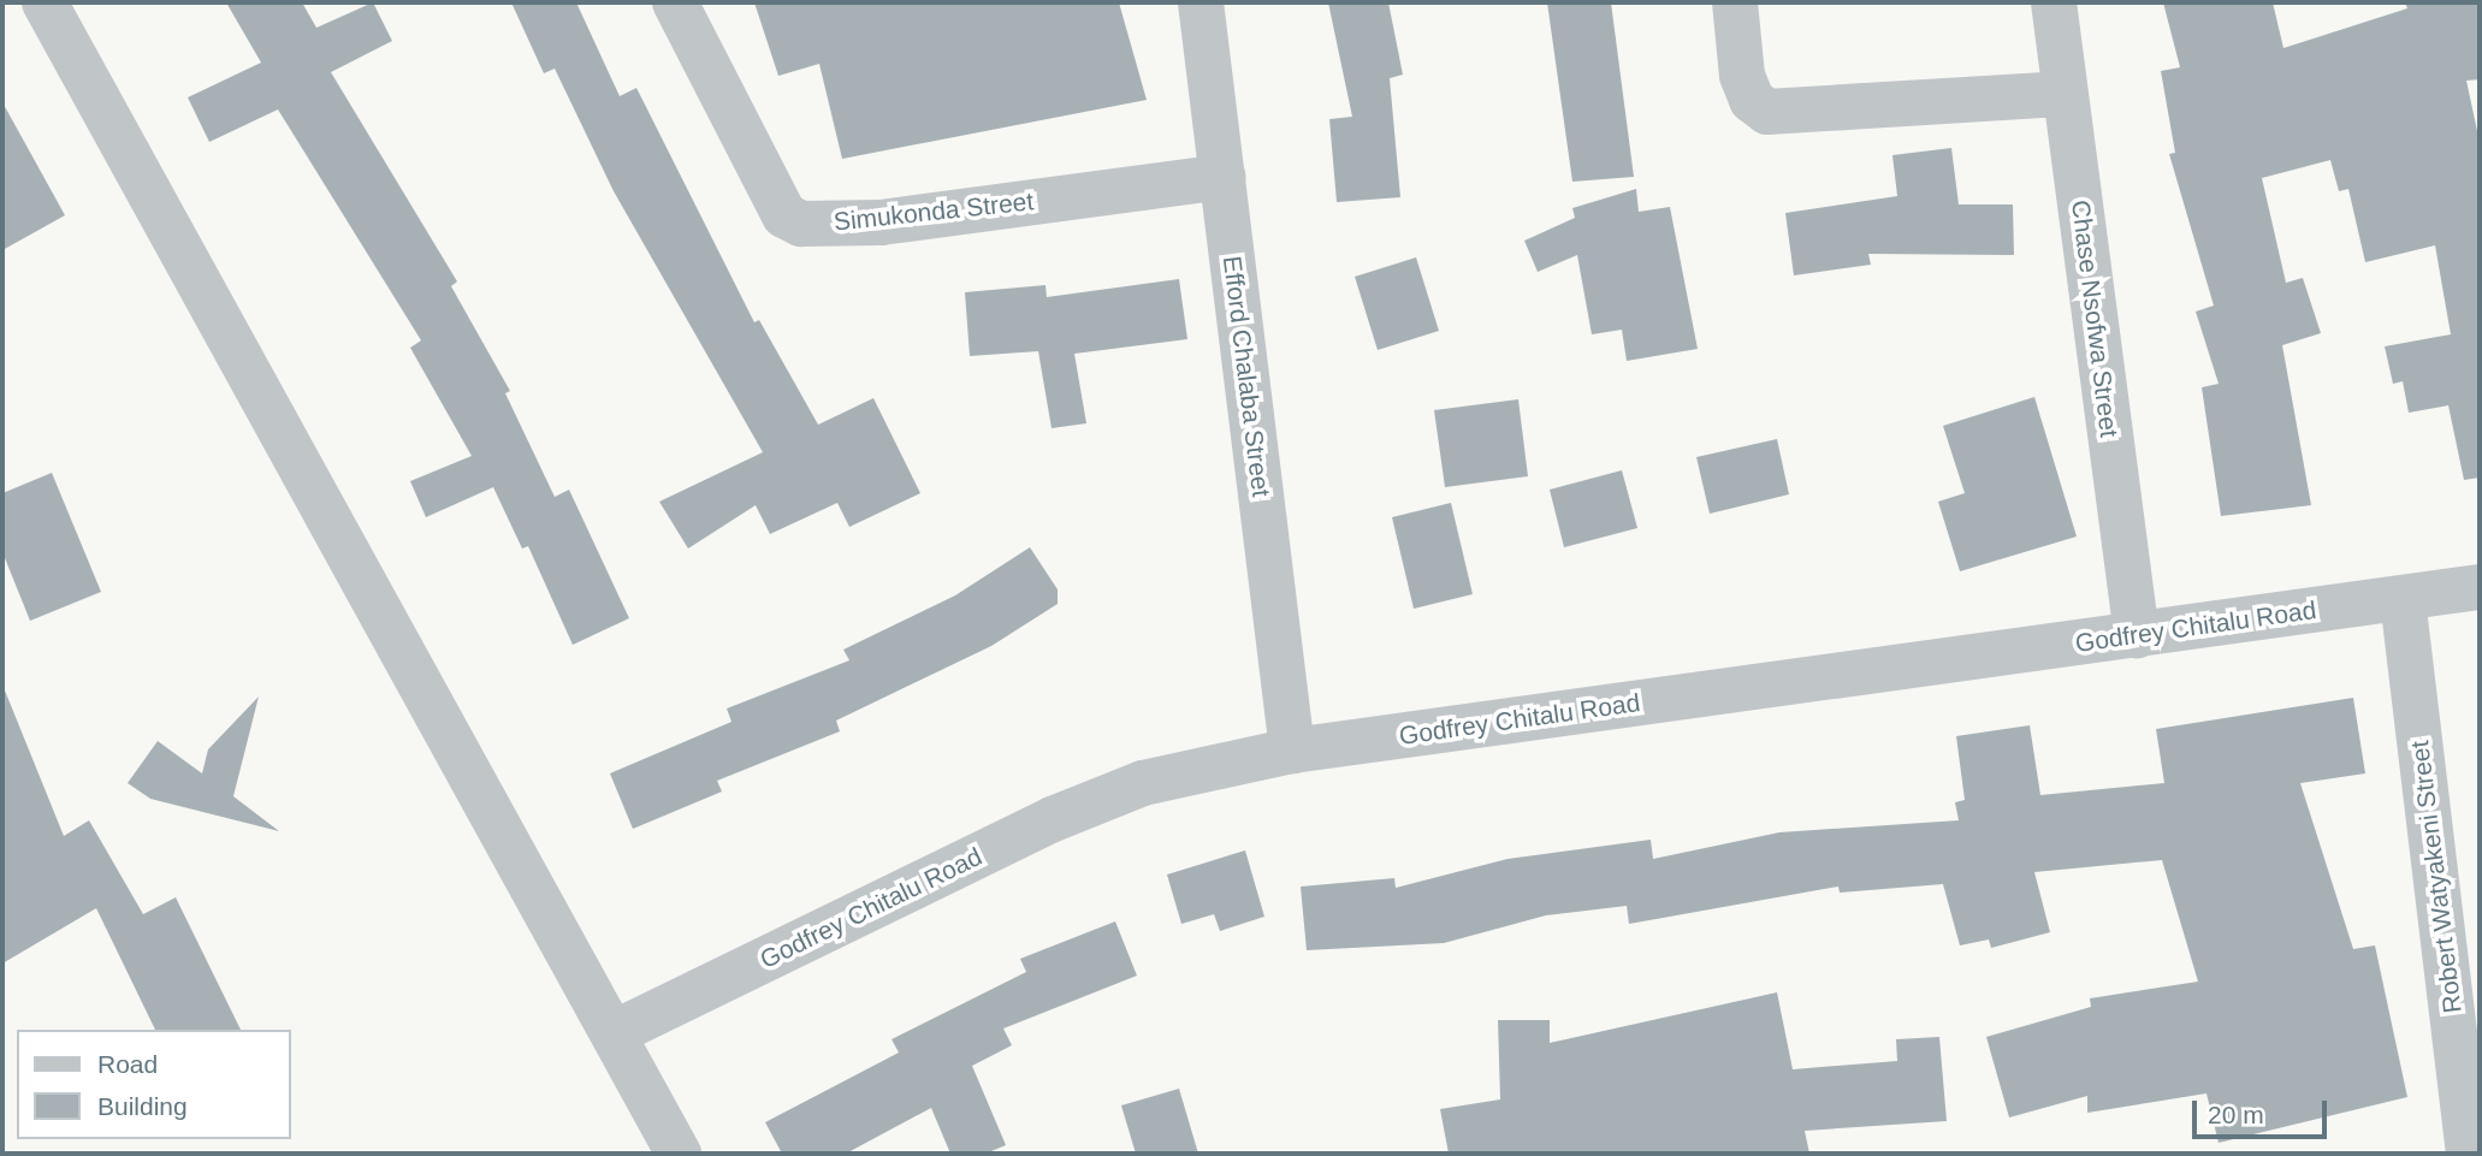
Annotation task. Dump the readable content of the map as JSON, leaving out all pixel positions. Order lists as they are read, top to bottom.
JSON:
{
  "streets": {
    "street": [
      "Simukonda Street",
      "Chase Nsofwa Street",
      "Efford Chalaba Street",
      "Godfrey Chitalu Road",
      "Robert Watyakeni Street"
    ]
  },
  "crossings": [
    ["Simukonda Street", "Efford Chalaba Street"],
    ["Chase Nsofwa Street", "Godfrey Chitalu Road"],
    ["Efford Chalaba Street", "Godfrey Chitalu Road"],
    ["Godfrey Chitalu Road", "Robert Watyakeni Street"]
  ],
  "legend": ["Road", "Building"],
  "scale_bar": "20 m"
}
